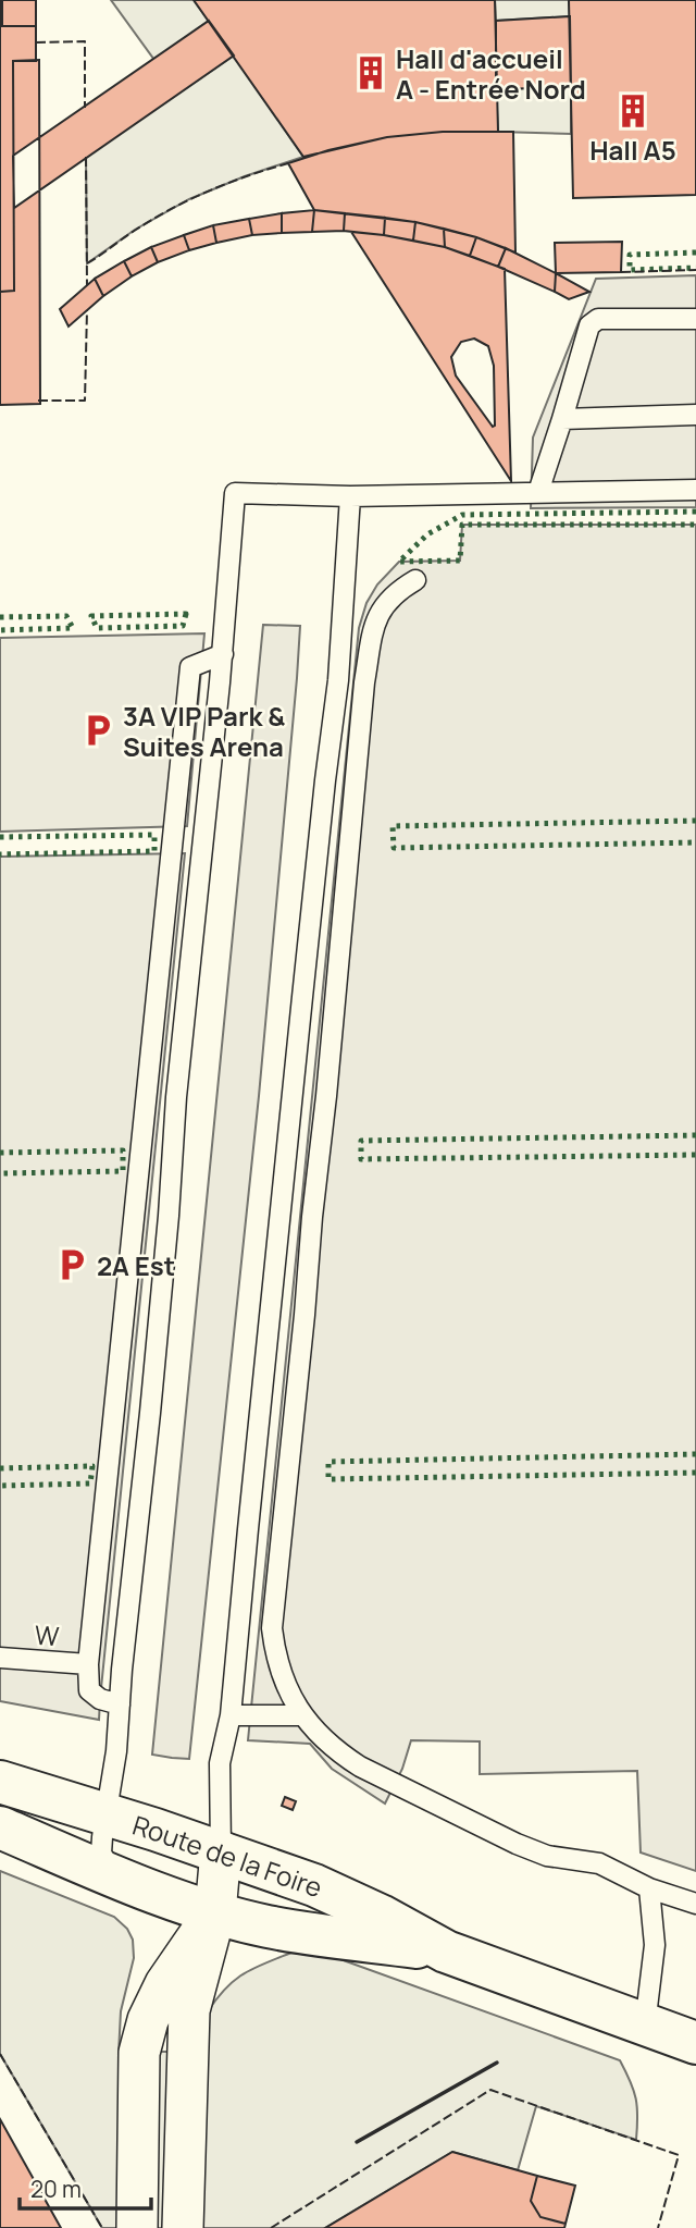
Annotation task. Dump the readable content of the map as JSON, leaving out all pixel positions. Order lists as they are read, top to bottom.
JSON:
{
  "streets": {
    "street": ["Route de la Foire"],
    "lane": ["W"]
  },
  "places": {
    "building": ["Hall d'accueil A - Entrée Nord", "Hall A5"],
    "parking": ["3A VIP Park & Suites Arena", "2A Est"]
  },
  "scale_bar": "20 m"
}
